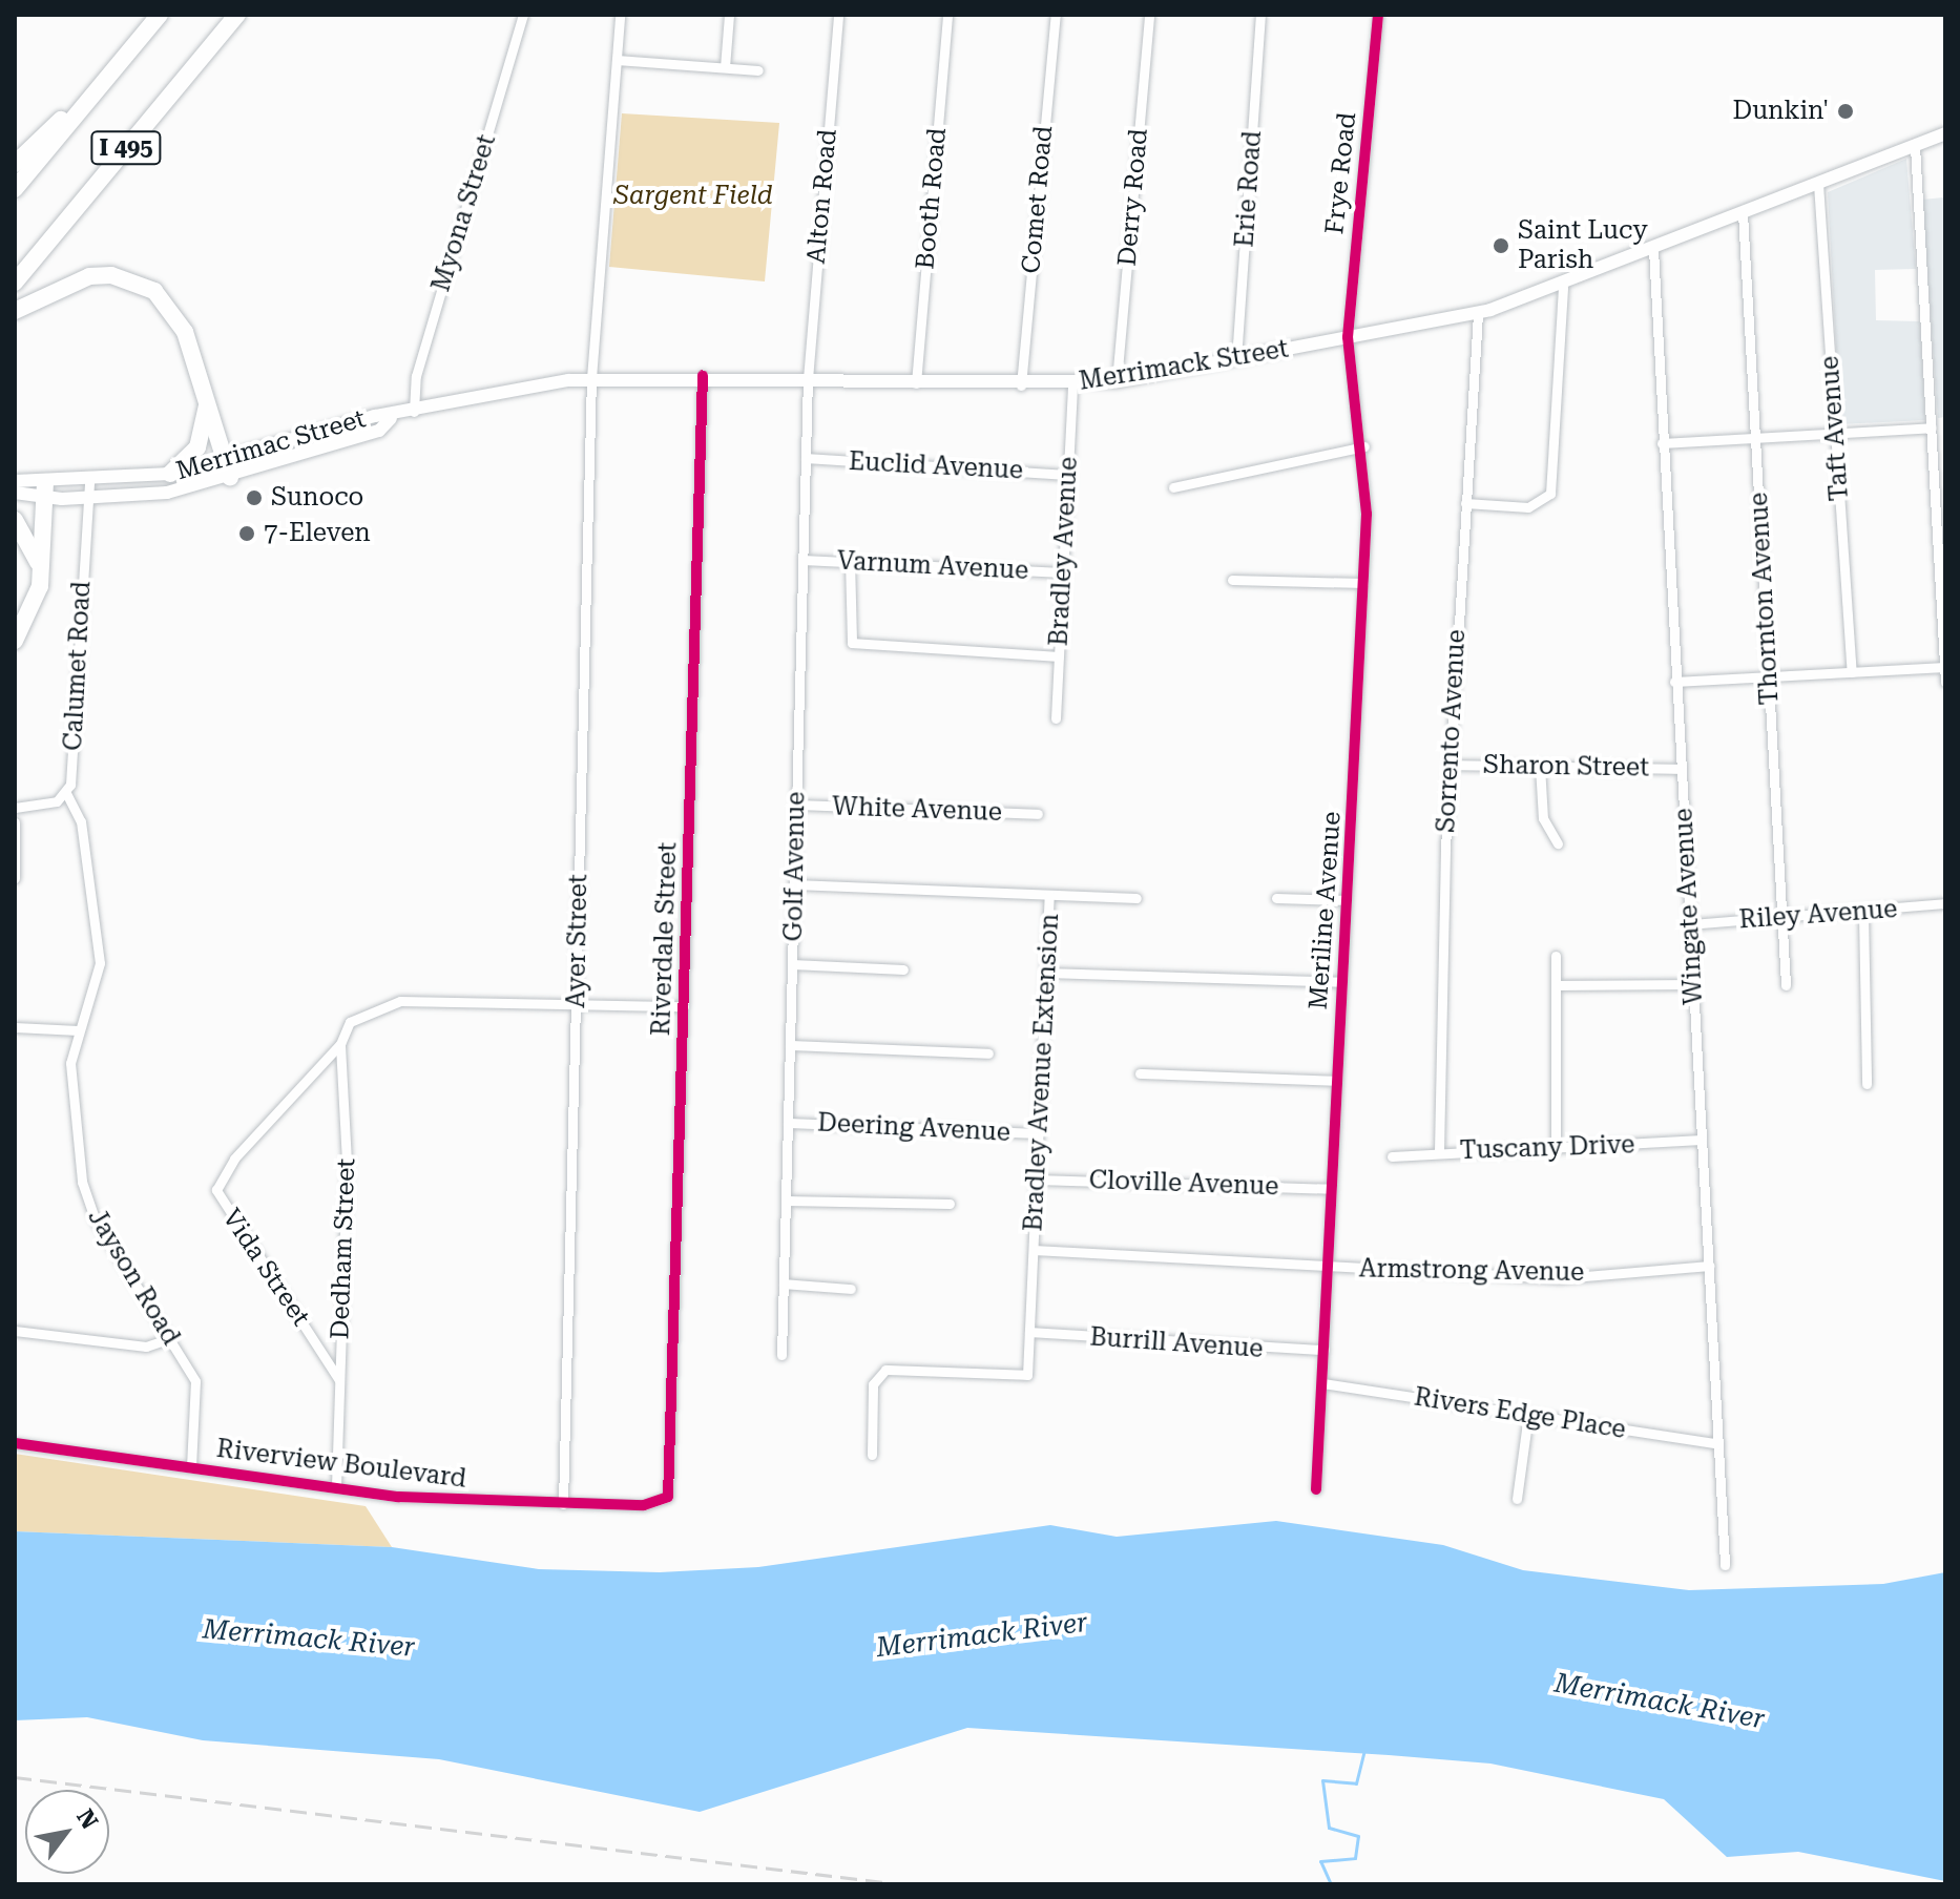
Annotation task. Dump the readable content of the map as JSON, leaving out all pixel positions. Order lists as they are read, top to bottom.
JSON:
{
  "streets": {
    "highway": ["I 495"],
    "main road": ["Merrimack Street", "Merrimac Street"],
    "street": [
      "Frye Road",
      "Erie Road",
      "Alton Road",
      "Derry Road",
      "Booth Road",
      "Comet Road",
      "Myona Street",
      "Taft Avenue",
      "Euclid Avenue",
      "Bradley Avenue",
      "Varnum Avenue",
      "Thornton Avenue",
      "Calumet Road",
      "Sorrento Avenue",
      "Sharon Street",
      "White Avenue",
      "Golf Avenue",
      "Wingate Avenue",
      "Meriline Avenue",
      "Riley Avenue",
      "Riverdale Street",
      "Ayer Street",
      "Bradley Avenue Extension",
      "Deering Avenue",
      "Tuscany Drive",
      "Cloville Avenue",
      "Dedham Street",
      "Vida Street",
      "Armstrong Avenue",
      "Jayson Road",
      "Burrill Avenue",
      "Rivers Edge Place",
      "Riverview Boulevard"
    ]
  },
  "crossings": [
    ["Frye Road", "Merrimack Street"],
    ["Frye Road", "Meriline Avenue"],
    ["Erie Road", "Merrimack Street"],
    ["Alton Road", "Merrimack Street"],
    ["Alton Road", "Golf Avenue"],
    ["Derry Road", "Merrimack Street"],
    ["Booth Road", "Merrimack Street"],
    ["Comet Road", "Merrimack Street"],
    ["Myona Street", "Merrimack Street"],
    ["Merrimack Street", "Taft Avenue"],
    ["Merrimack Street", "Merrimac Street"],
    ["Merrimack Street", "Bradley Avenue"],
    ["Merrimack Street", "Thornton Avenue"],
    ["Merrimack Street", "Sorrento Avenue"],
    ["Merrimack Street", "Golf Avenue"],
    ["Merrimack Street", "Wingate Avenue"],
    ["Merrimack Street", "Meriline Avenue"],
    ["Merrimack Street", "Riverdale Street"],
    ["Merrimack Street", "Ayer Street"],
    ["Merrimac Street", "Calumet Road"],
    ["Euclid Avenue", "Bradley Avenue"],
    ["Euclid Avenue", "Golf Avenue"],
    ["Bradley Avenue", "Varnum Avenue"],
    ["Varnum Avenue", "Golf Avenue"],
    ["Thornton Avenue", "Riley Avenue"],
    ["Calumet Road", "Jayson Road"],
    ["Sorrento Avenue", "Sharon Street"],
    ["Sorrento Avenue", "Tuscany Drive"],
    ["Sharon Street", "Wingate Avenue"],
    ["White Avenue", "Golf Avenue"],
    ["Golf Avenue", "Deering Avenue"],
    ["Wingate Avenue", "Riley Avenue"],
    ["Wingate Avenue", "Tuscany Drive"],
    ["Wingate Avenue", "Armstrong Avenue"],
    ["Wingate Avenue", "Rivers Edge Place"],
    ["Meriline Avenue", "Cloville Avenue"],
    ["Meriline Avenue", "Armstrong Avenue"],
    ["Meriline Avenue", "Burrill Avenue"],
    ["Meriline Avenue", "Rivers Edge Place"],
    ["Riverdale Street", "Riverview Boulevard"],
    ["Ayer Street", "Riverview Boulevard"],
    ["Bradley Avenue Extension", "Deering Avenue"],
    ["Bradley Avenue Extension", "Cloville Avenue"],
    ["Bradley Avenue Extension", "Armstrong Avenue"],
    ["Dedham Street", "Vida Street"],
    ["Dedham Street", "Riverview Boulevard"],
    ["Jayson Road", "Riverview Boulevard"]
  ],
  "water": ["Merrimack River"],
  "parks": ["Sargent Field"],
  "places": [
    "Dunkin'",
    "Saint Lucy Parish",
    "Sunoco",
    "7-Eleven"
  ],
  "north": "top right"
}
